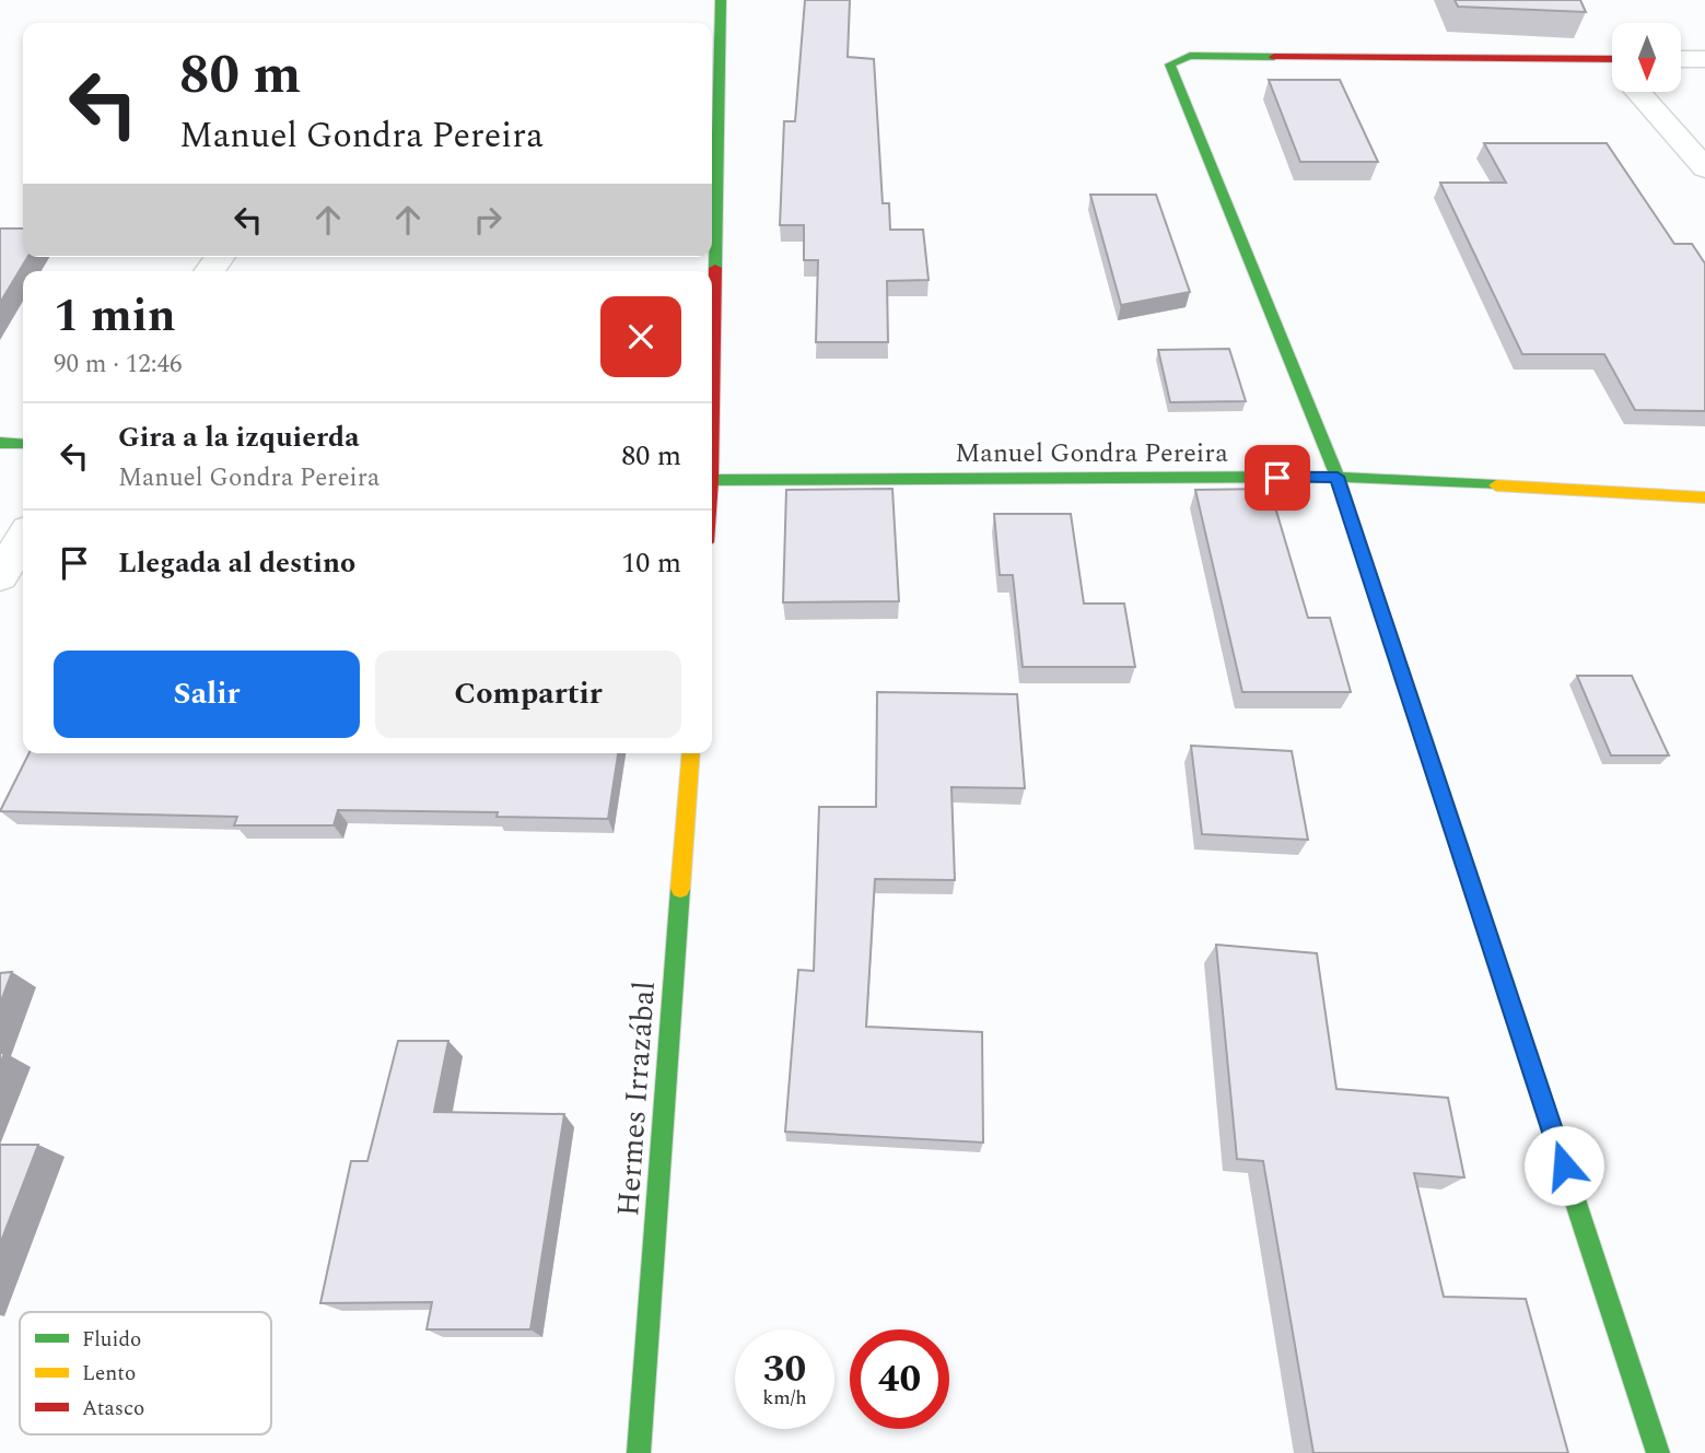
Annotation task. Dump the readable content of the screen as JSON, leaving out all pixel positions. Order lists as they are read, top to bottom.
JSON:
{
  "streets": {
    "street": ["Manuel Gondra Pereira", "Hermes Irrazábal"]
  },
  "legend": ["Fluido", "Lento", "Atasco"],
  "north": "bottom",
  "page": {
    "turn": ["80 m", "Manuel Gondra Pereira"],
    "heading": ["1 min", "90 m · 12:46"],
    "list": [
      {
        "name": "Gira a la izquierda",
        "note": "Manuel Gondra Pereira",
        "value": "80 m"
      },
      {
        "name": "Llegada al destino",
        "value": "10 m"
      }
    ],
    "buttons": ["Salir", "Compartir"],
    "speed": "30 km/h",
    "limit": "40"
  }
}
